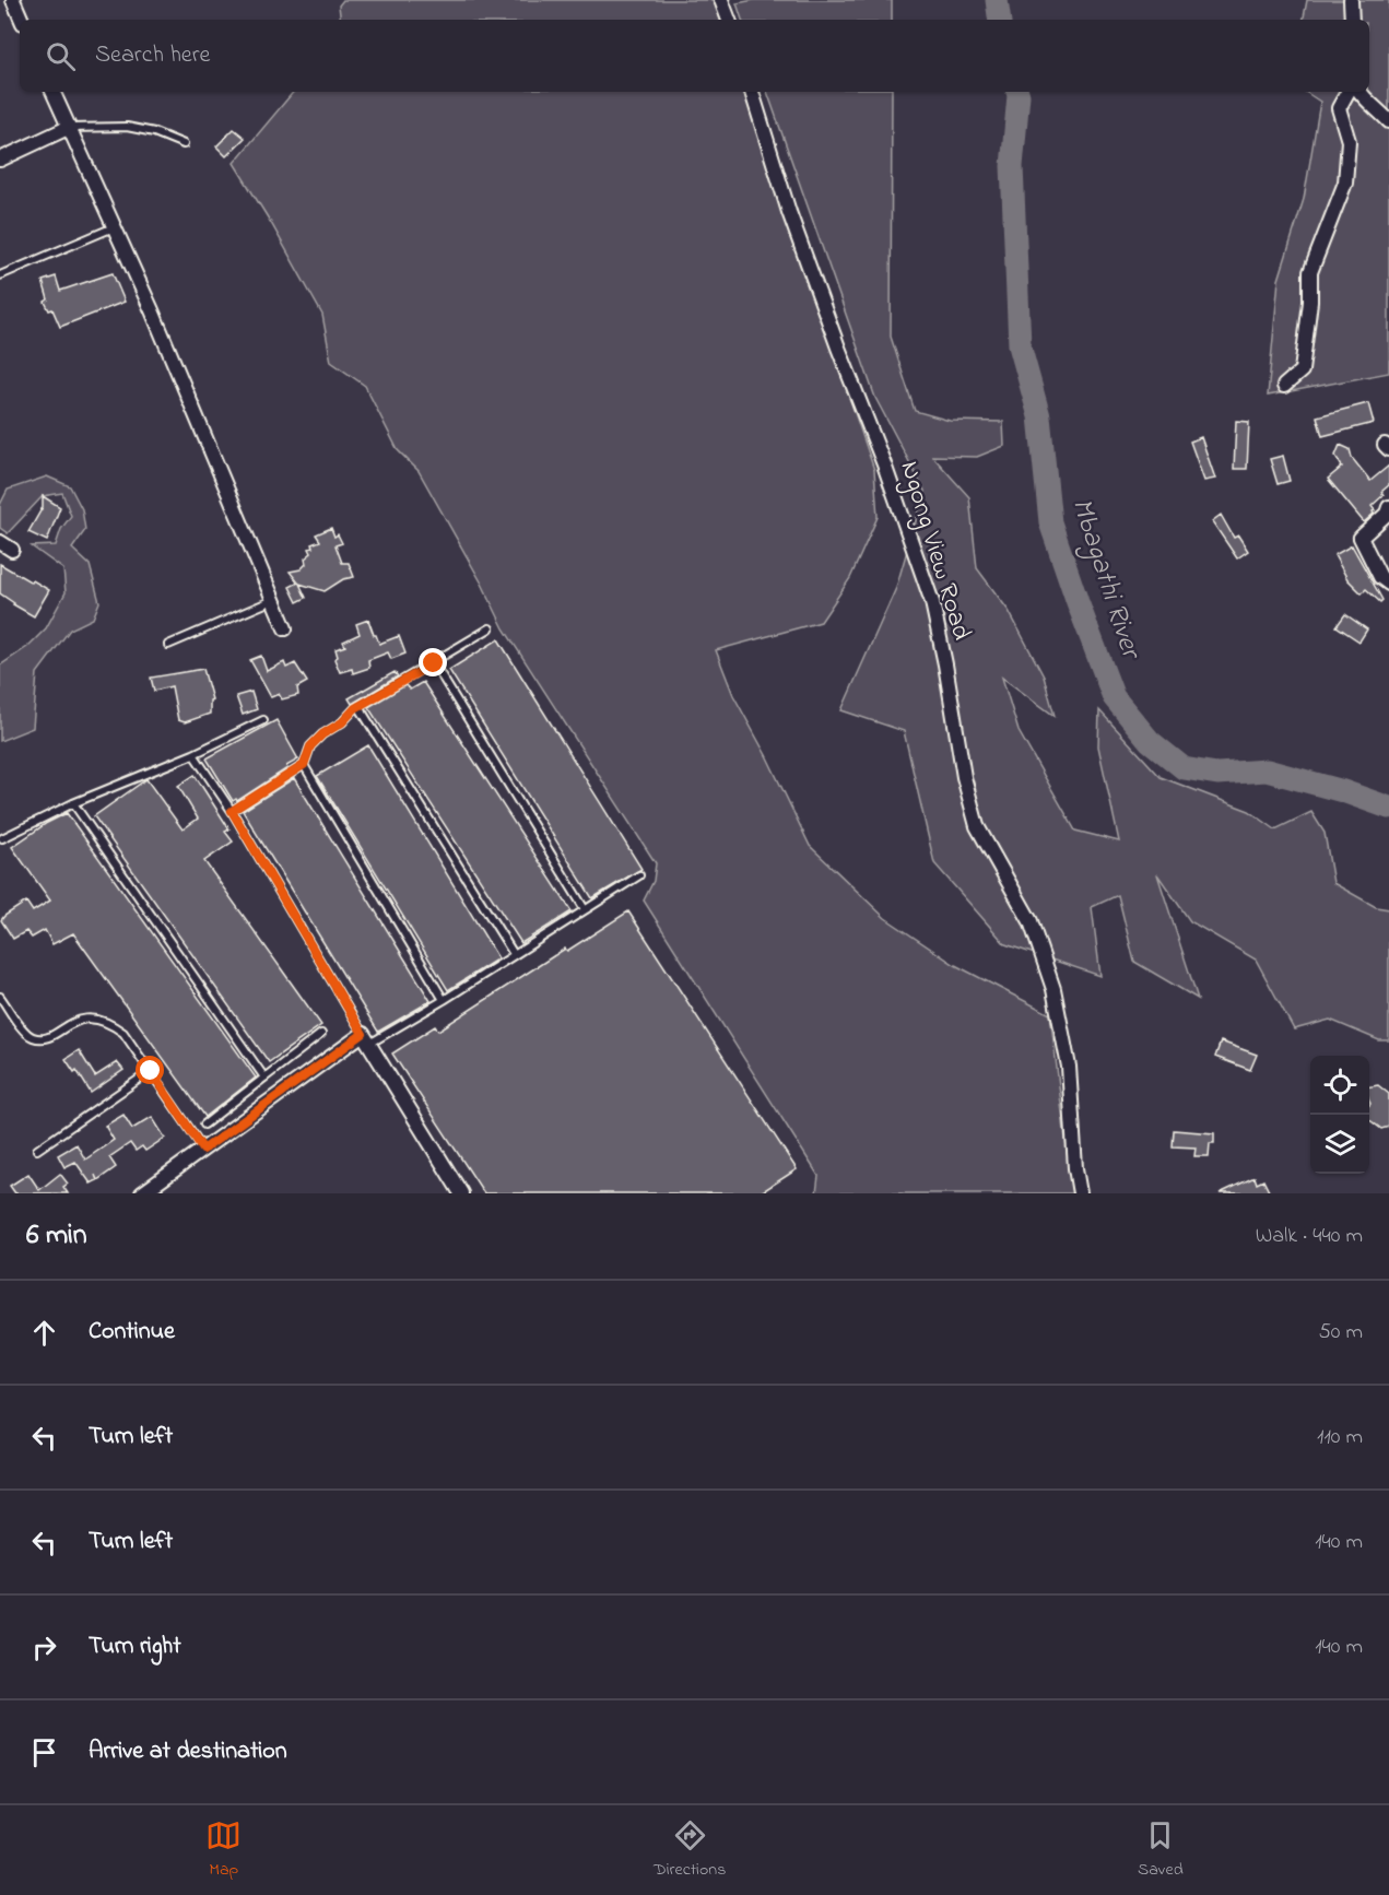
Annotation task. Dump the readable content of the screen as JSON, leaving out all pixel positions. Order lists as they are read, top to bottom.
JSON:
{
  "streets": {
    "street": ["Ngong View Road"]
  },
  "water": ["Mbagathi River"],
  "page": {
    "search": "Search here",
    "heading": ["6 min", "Walk · 440 m"],
    "list": [
      ["Continue", "50 m"],
      ["Turn left", "110 m"],
      ["Turn left", "140 m"],
      ["Turn right", "140 m"],
      "Arrive at destination"
    ],
    "nav": ["Map", "Directions", "Saved"]
  }
}
